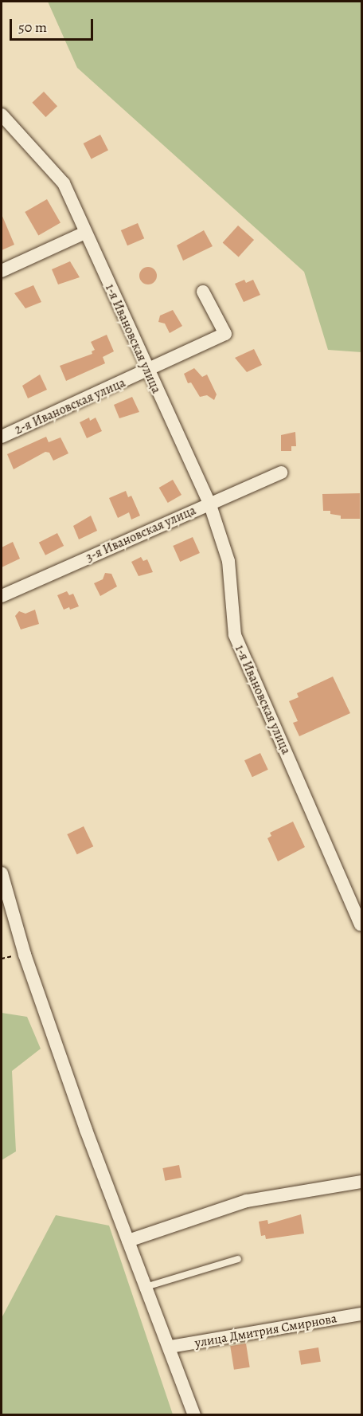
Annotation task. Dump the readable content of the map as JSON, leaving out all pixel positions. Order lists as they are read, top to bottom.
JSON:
{
  "streets": {
    "street": [
      "1-я Ивановская улица",
      "2-я Ивановская улица",
      "3-я Ивановская улица",
      "улица Дмитрия Смирнова"
    ]
  },
  "crossings": [
    ["1-я Ивановская улица", "2-я Ивановская улица"],
    ["1-я Ивановская улица", "3-я Ивановская улица"]
  ],
  "scale_bar": "50 m"
}
